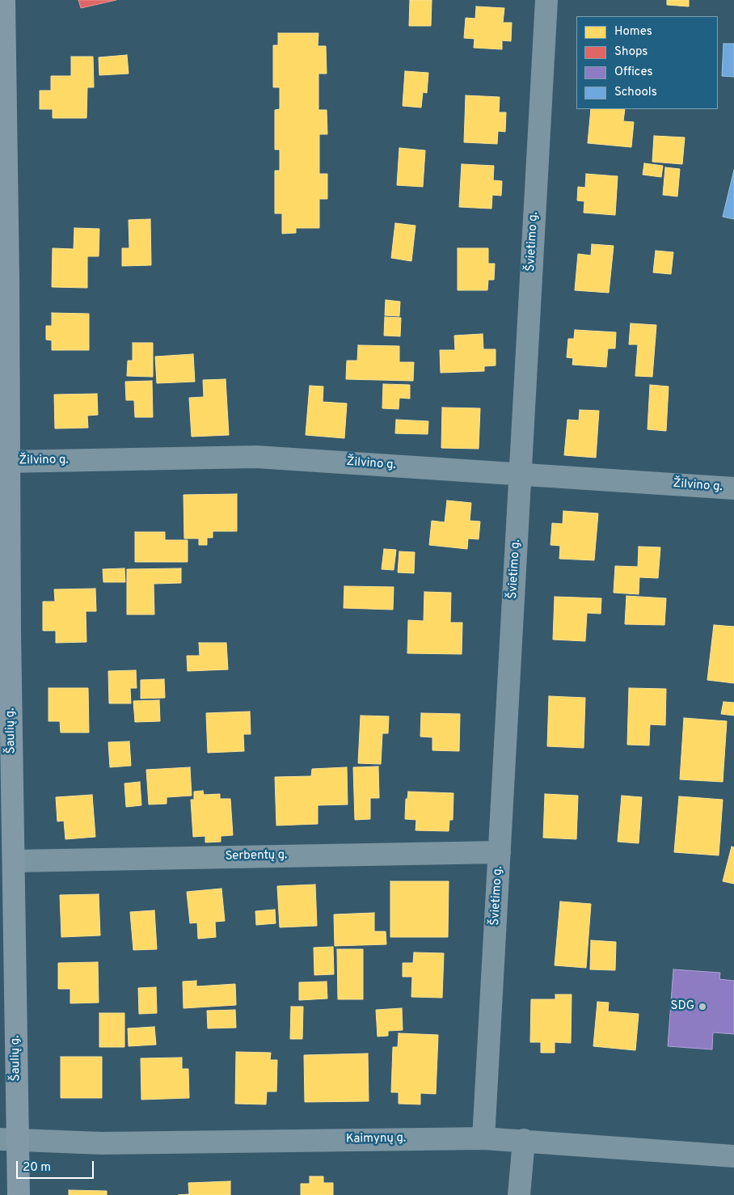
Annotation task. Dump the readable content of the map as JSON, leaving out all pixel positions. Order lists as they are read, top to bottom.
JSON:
{
  "streets": {
    "street": [
      "Švietimo g.",
      "Žilvino g.",
      "Šaulių g.",
      "Serbentų g.",
      "Kaimynų g."
    ]
  },
  "crossings": [
    ["Švietimo g.", "Žilvino g."],
    ["Švietimo g.", "Serbentų g."],
    ["Švietimo g.", "Kaimynų g."],
    ["Žilvino g.", "Šaulių g."],
    ["Šaulių g.", "Serbentų g."],
    ["Šaulių g.", "Kaimynų g."]
  ],
  "places": ["SDG"],
  "legend": [
    "Homes",
    "Shops",
    "Offices",
    "Schools"
  ],
  "scale_bar": "20 m"
}
